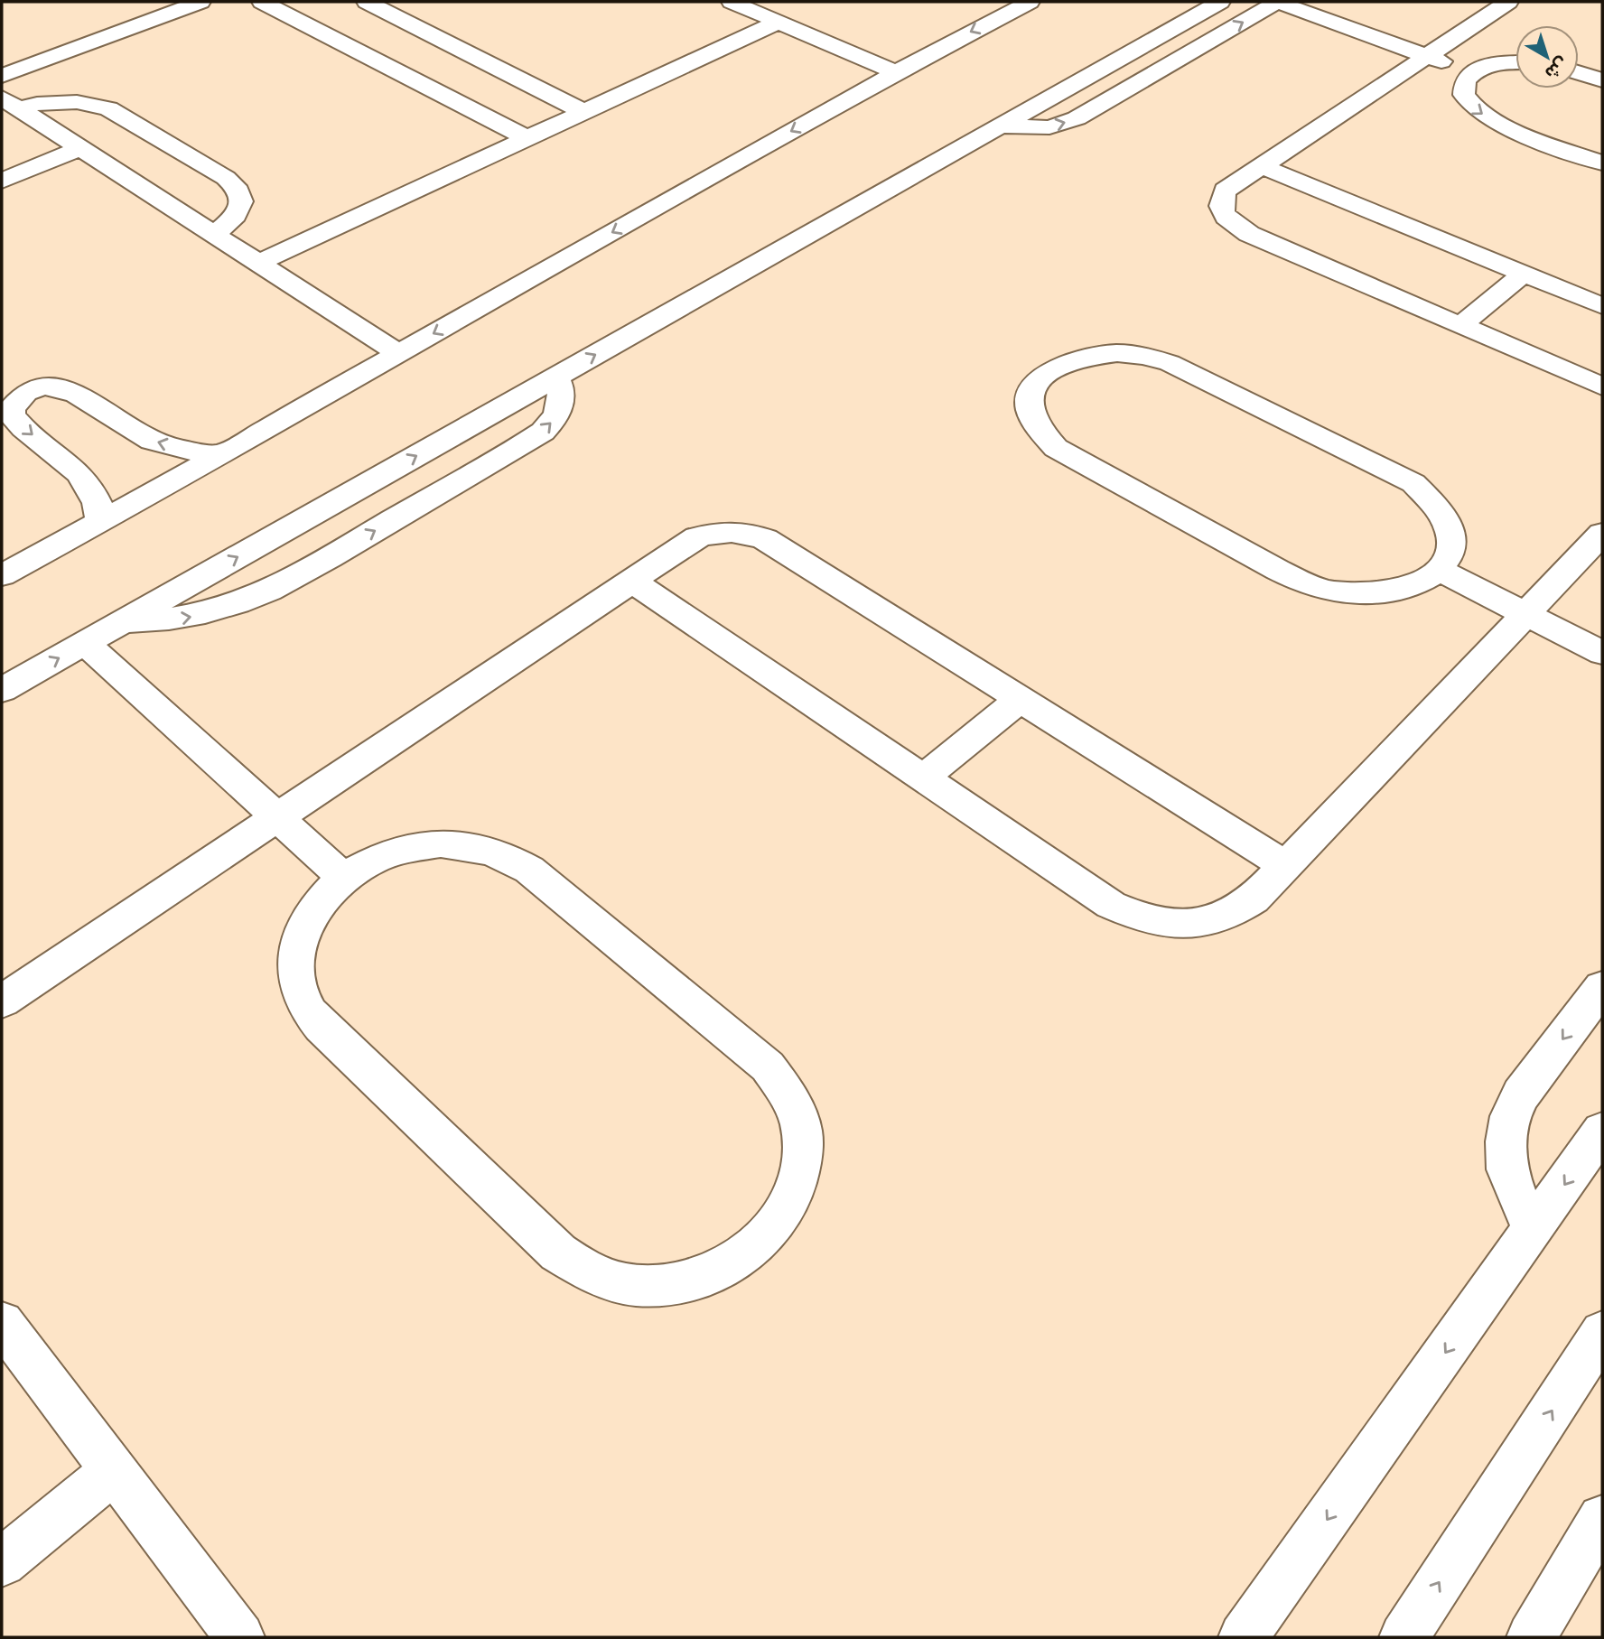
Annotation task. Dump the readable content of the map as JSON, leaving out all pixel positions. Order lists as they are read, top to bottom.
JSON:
{
  "north": "bottom right"
}
